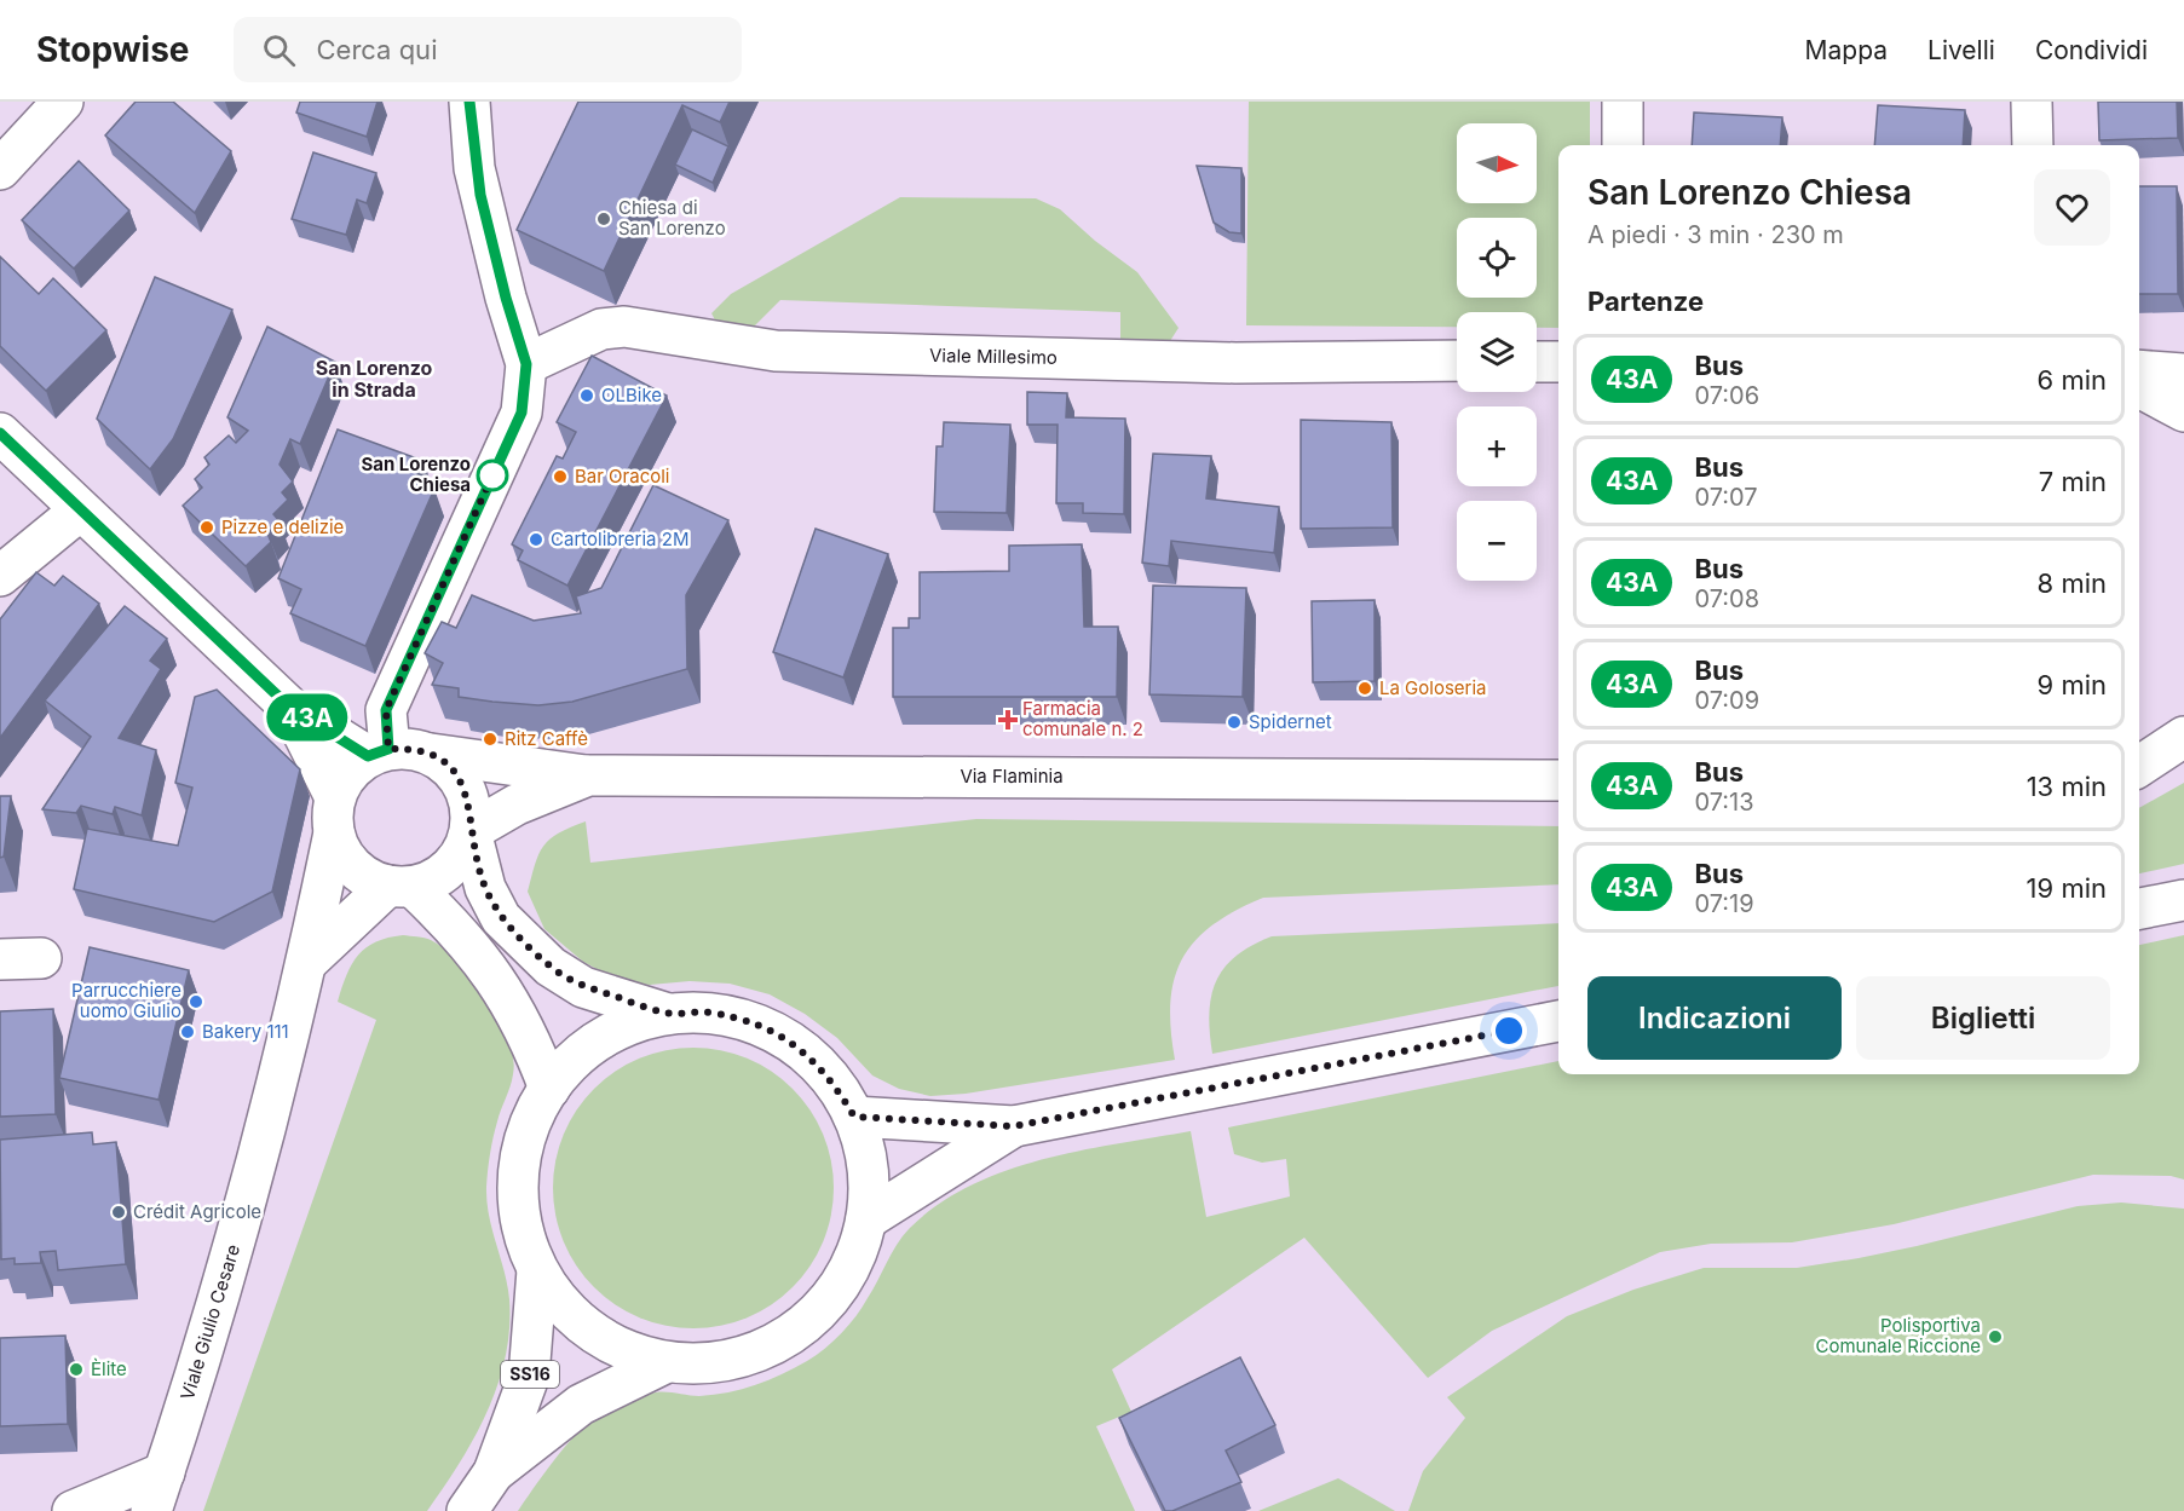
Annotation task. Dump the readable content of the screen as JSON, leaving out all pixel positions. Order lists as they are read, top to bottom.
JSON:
{
  "streets": {
    "street": [
      "Viale Millesimo",
      "Via Flaminia",
      "Viale Giulio Cesare",
      "SS16"
    ]
  },
  "crossings": [
    ["Via Flaminia", "Viale Giulio Cesare"]
  ],
  "districts": ["San Lorenzo in Strada"],
  "places": {
    "other": [
      "Chiesa di San Lorenzo",
      "OLBike",
      "San Lorenzo Chiesa",
      "Bar Oracoli",
      "Pizze e delizie",
      "Cartolibreria 2M",
      "La Goloseria",
      "Spidernet",
      "Ritz Caffè",
      "Parrucchiere uomo Giulio",
      "Bakery 111",
      "Crédit Agricole",
      "Polisportiva Comunale Riccione",
      "Èlite"
    ],
    "health": ["Farmacia comunale n. 2"]
  },
  "lines": ["bus line 43A"],
  "north": "right",
  "page": {
    "header": "Stopwise",
    "search": "Cerca qui",
    "nav": ["Mappa", "Livelli", "Condividi"],
    "on_map": "43A",
    "map_buttons": ["+", "−"],
    "heading": [
      ["San Lorenzo Chiesa", "A piedi · 3 min · 230 m"],
      "Partenze"
    ],
    "list": [
      {
        "mark": "43A",
        "name": "Bus",
        "note": "07:06",
        "value": "6 min"
      },
      {
        "mark": "43A",
        "name": "Bus",
        "note": "07:07",
        "value": "7 min"
      },
      {
        "mark": "43A",
        "name": "Bus",
        "note": "07:08",
        "value": "8 min"
      },
      {
        "mark": "43A",
        "name": "Bus",
        "note": "07:09",
        "value": "9 min"
      },
      {
        "mark": "43A",
        "name": "Bus",
        "note": "07:13",
        "value": "13 min"
      },
      {
        "mark": "43A",
        "name": "Bus",
        "note": "07:19",
        "value": "19 min"
      }
    ],
    "buttons": ["Indicazioni", "Biglietti"]
  }
}
